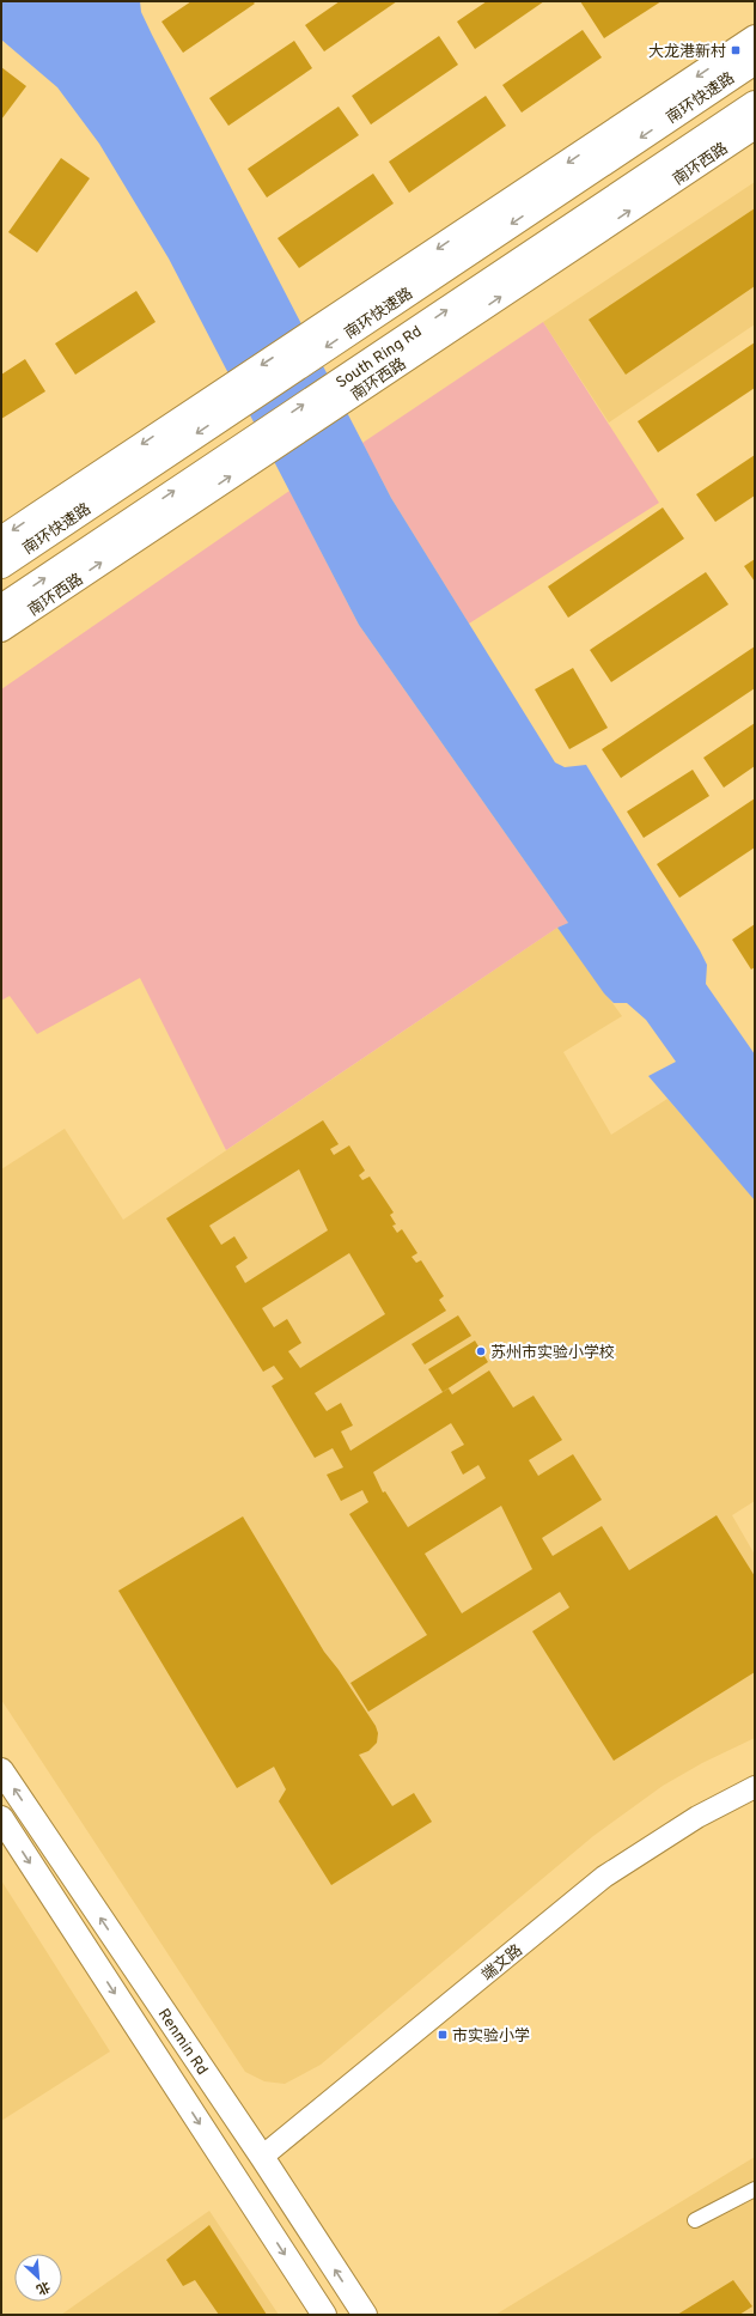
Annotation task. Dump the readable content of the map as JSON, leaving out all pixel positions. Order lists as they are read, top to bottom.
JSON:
{
  "streets": {
    "highway": ["南环快速路", "South Ring Rd"],
    "main road": ["南环西路", "Renmin Rd"],
    "street": ["端文路"]
  },
  "crossings": [
    ["端文路", "Renmin Rd"]
  ],
  "one_way": ["南环快速路", "South Ring Rd"],
  "places": {
    "transit": ["大龙港新村", "市实验小学"],
    "other": ["苏州市实验小学校"]
  },
  "north": "bottom right"
}
